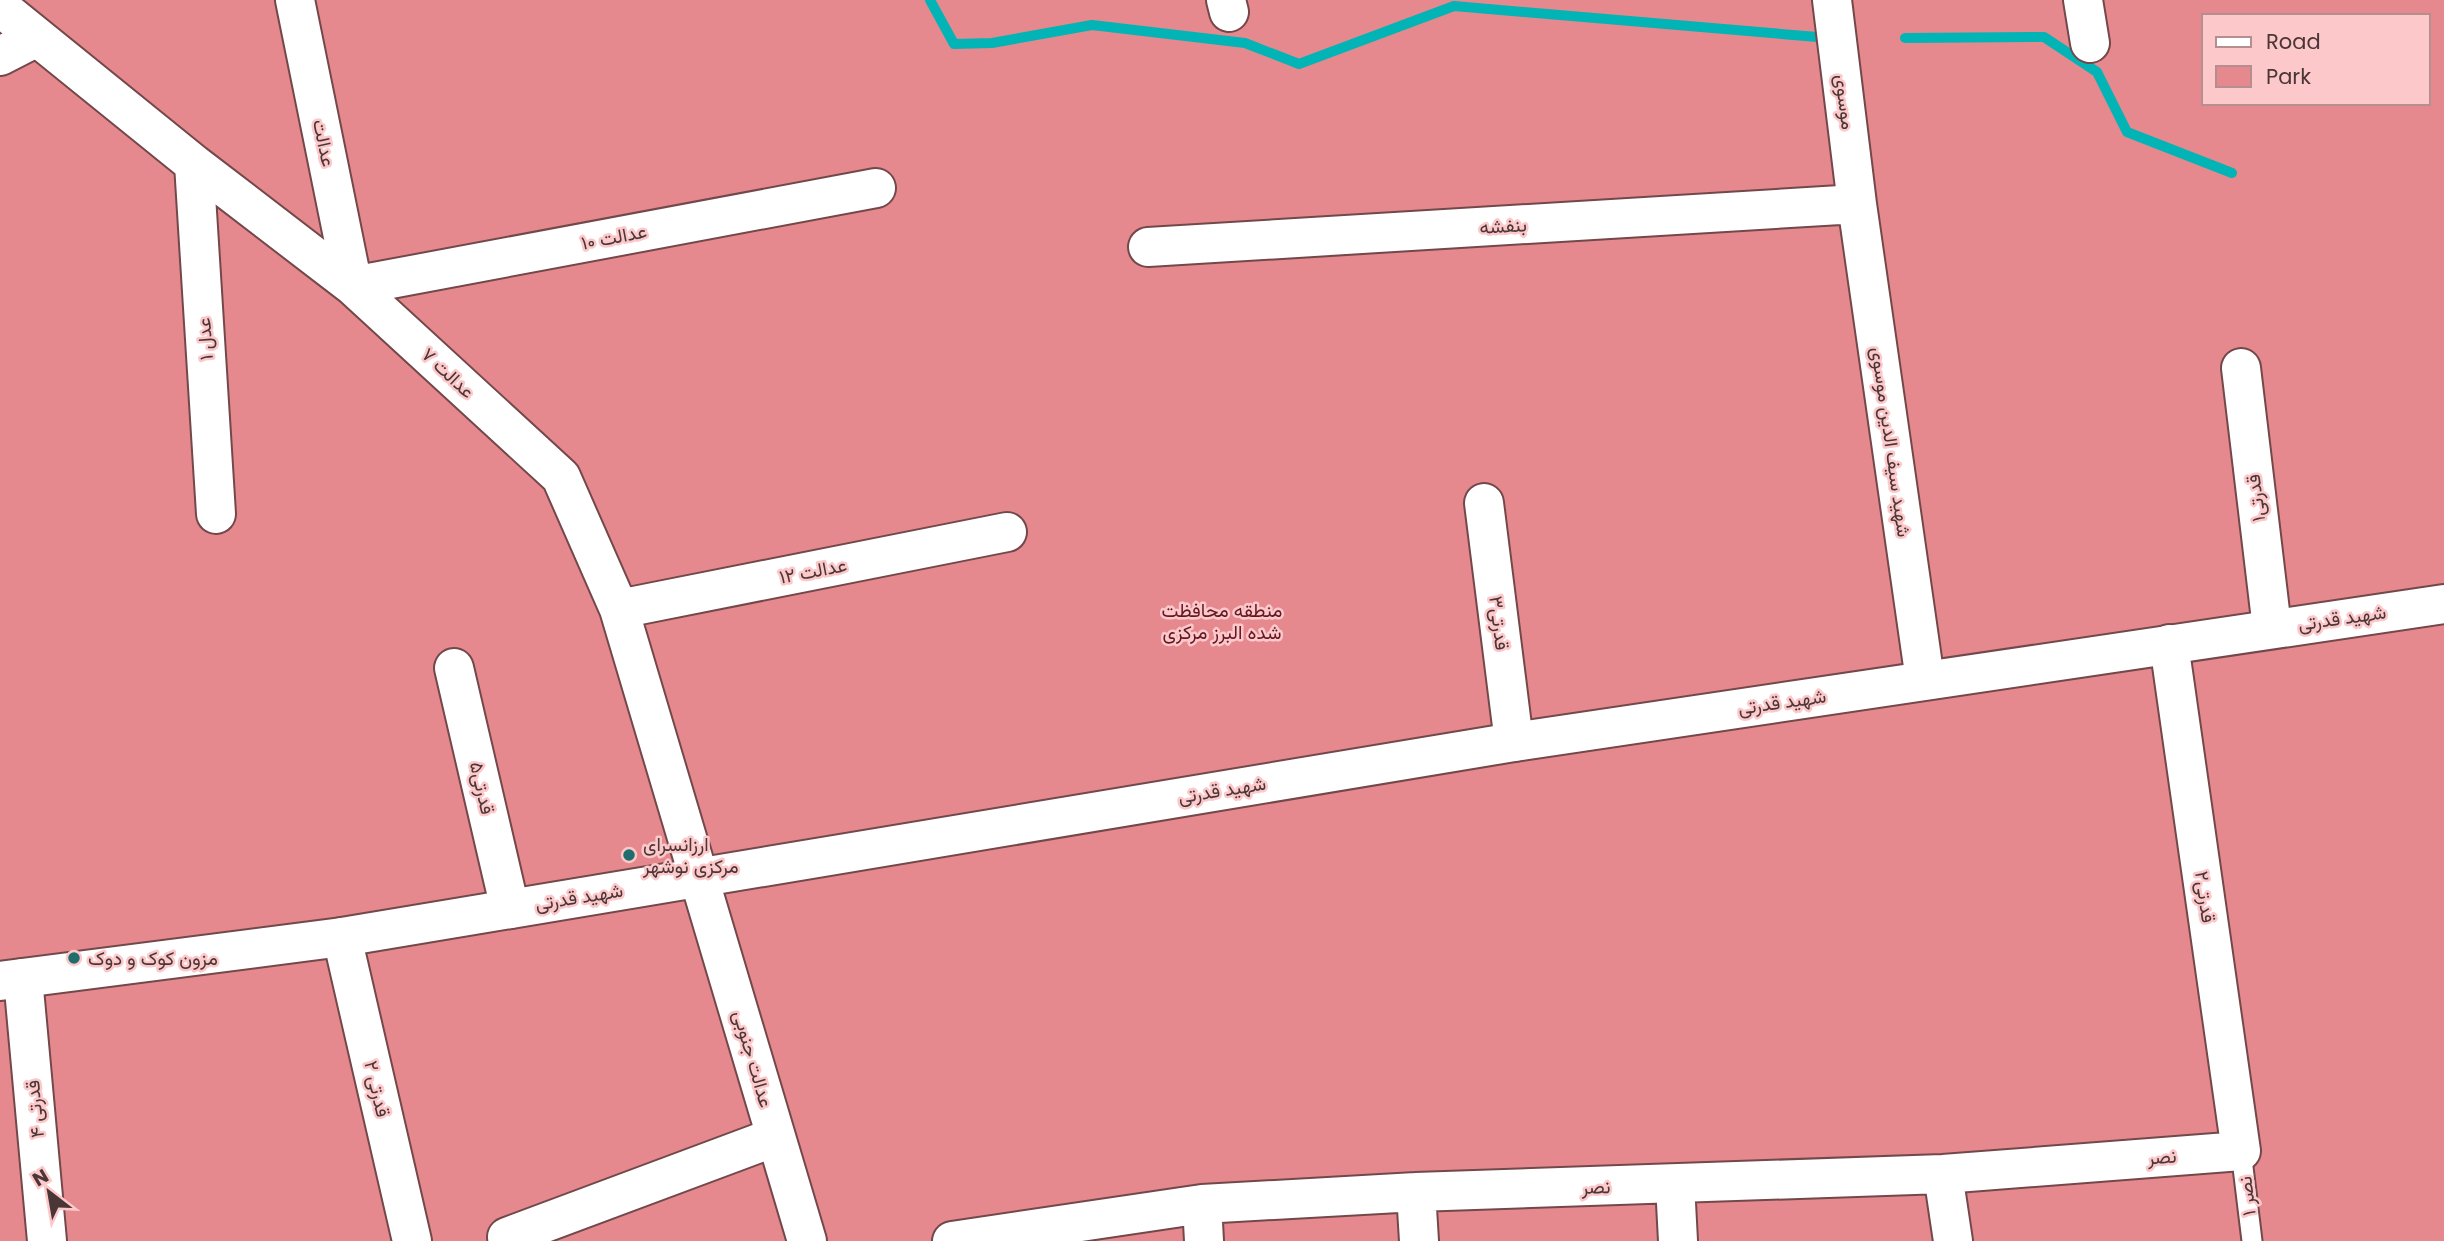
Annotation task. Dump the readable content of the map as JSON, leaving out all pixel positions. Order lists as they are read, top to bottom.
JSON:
{
  "streets": {
    "street": [
      "موسوی",
      "عدالت",
      "بنفشه",
      "عدالت ۱۰",
      "عدل ۱",
      "۷ عدالت",
      "شهید سیف الدین موسوی",
      "قدرتی۱",
      "عدالت ۱۲",
      "شهید قدرتی",
      "قدرتی۳",
      "قدرتی۵",
      "قدرتی۲",
      "عدالت جنوبی",
      "قدرتی ۲",
      "قدرتی ۴",
      "نصر"
    ],
    "lane": ["نصر ۱"]
  },
  "crossings": [
    ["موسوی", "بنفشه"],
    ["موسوی", "شهید سیف الدین موسوی"],
    ["عدالت", "عدالت ۱۰"],
    ["عدالت", "۷ عدالت"],
    ["بنفشه", "شهید سیف الدین موسوی"],
    ["عدالت ۱۰", "۷ عدالت"],
    ["عدل ۱", "۷ عدالت"],
    ["۷ عدالت", "عدالت ۱۲"],
    ["۷ عدالت", "شهید قدرتی"],
    ["۷ عدالت", "عدالت جنوبی"],
    ["شهید سیف الدین موسوی", "شهید قدرتی"],
    ["قدرتی۱", "شهید قدرتی"],
    ["شهید قدرتی", "قدرتی۳"],
    ["شهید قدرتی", "قدرتی۵"],
    ["شهید قدرتی", "قدرتی۲"],
    ["شهید قدرتی", "عدالت جنوبی"],
    ["شهید قدرتی", "قدرتی ۲"],
    ["شهید قدرتی", "قدرتی ۴"],
    ["قدرتی۲", "نصر"],
    ["قدرتی۲", "نصر ۱"],
    ["نصر", "نصر ۱"]
  ],
  "parks": ["منطقه محافظت شده البرز مرکزی"],
  "places": ["ارزانسرای مرکزی نوشهر", "مزون کوک و دوک"],
  "legend": ["Road", "Park"],
  "north": "top left"
}
